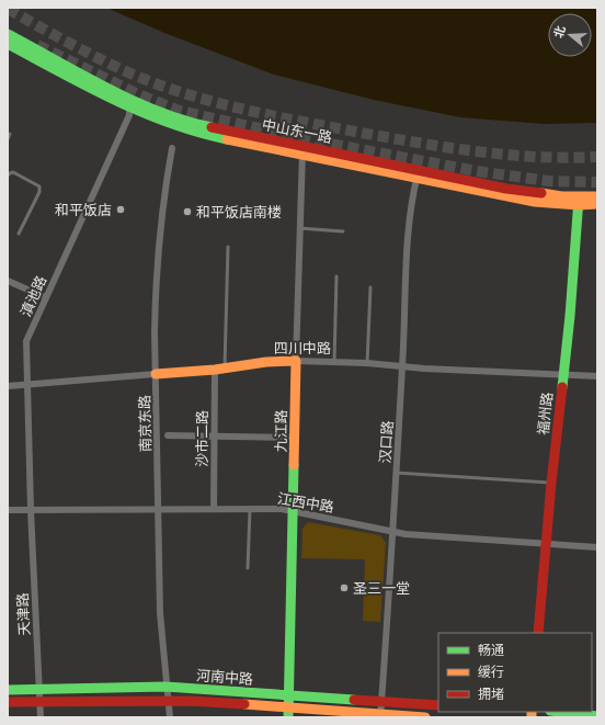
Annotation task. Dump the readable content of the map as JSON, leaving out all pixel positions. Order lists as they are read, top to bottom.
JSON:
{
  "streets": {
    "main road": [
      "中山东一路",
      "四川中路",
      "福州路",
      "九江路",
      "河南中路"
    ],
    "street": [
      "滇池路",
      "南京东路",
      "沙市二路",
      "汉口路",
      "江西中路",
      "天津路"
    ]
  },
  "crossings": [
    ["中山东一路", "滇池路"],
    ["中山东一路", "福州路"],
    ["中山东一路", "九江路"],
    ["中山东一路", "汉口路"],
    ["滇池路", "四川中路"],
    ["滇池路", "江西中路"],
    ["滇池路", "天津路"],
    ["四川中路", "福州路"],
    ["四川中路", "南京东路"],
    ["四川中路", "九江路"],
    ["四川中路", "沙市二路"],
    ["四川中路", "汉口路"],
    ["福州路", "江西中路"],
    ["南京东路", "江西中路"],
    ["南京东路", "河南中路"],
    ["九江路", "江西中路"],
    ["九江路", "河南中路"],
    ["沙市二路", "江西中路"],
    ["汉口路", "江西中路"],
    ["汉口路", "河南中路"],
    ["江西中路", "天津路"],
    ["天津路", "河南中路"]
  ],
  "places": ["和平饭店", "和平饭店南楼", "圣三一堂"],
  "legend": ["畅通", "缓行", "拥堵"],
  "north": "left"
}
